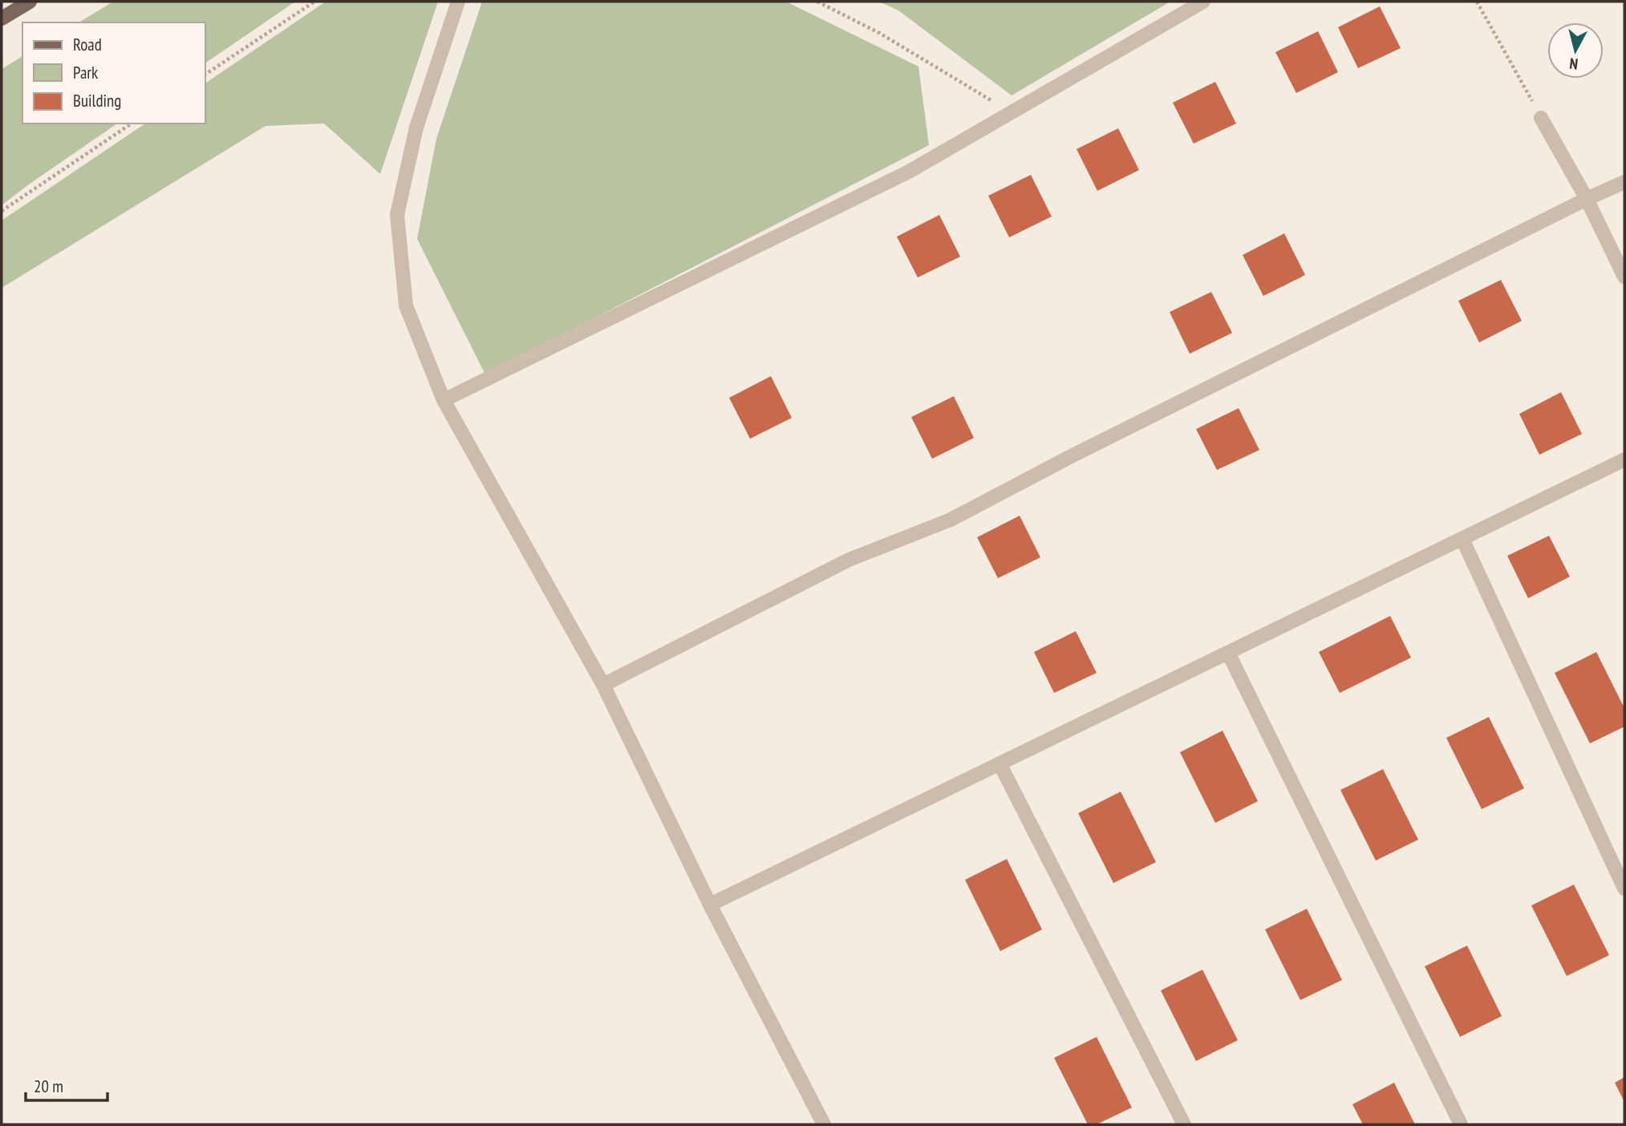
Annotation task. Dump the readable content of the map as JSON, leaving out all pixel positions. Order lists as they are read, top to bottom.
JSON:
{
  "legend": ["Road", "Park", "Building"],
  "scale_bar": "20 m",
  "north": "bottom"
}
